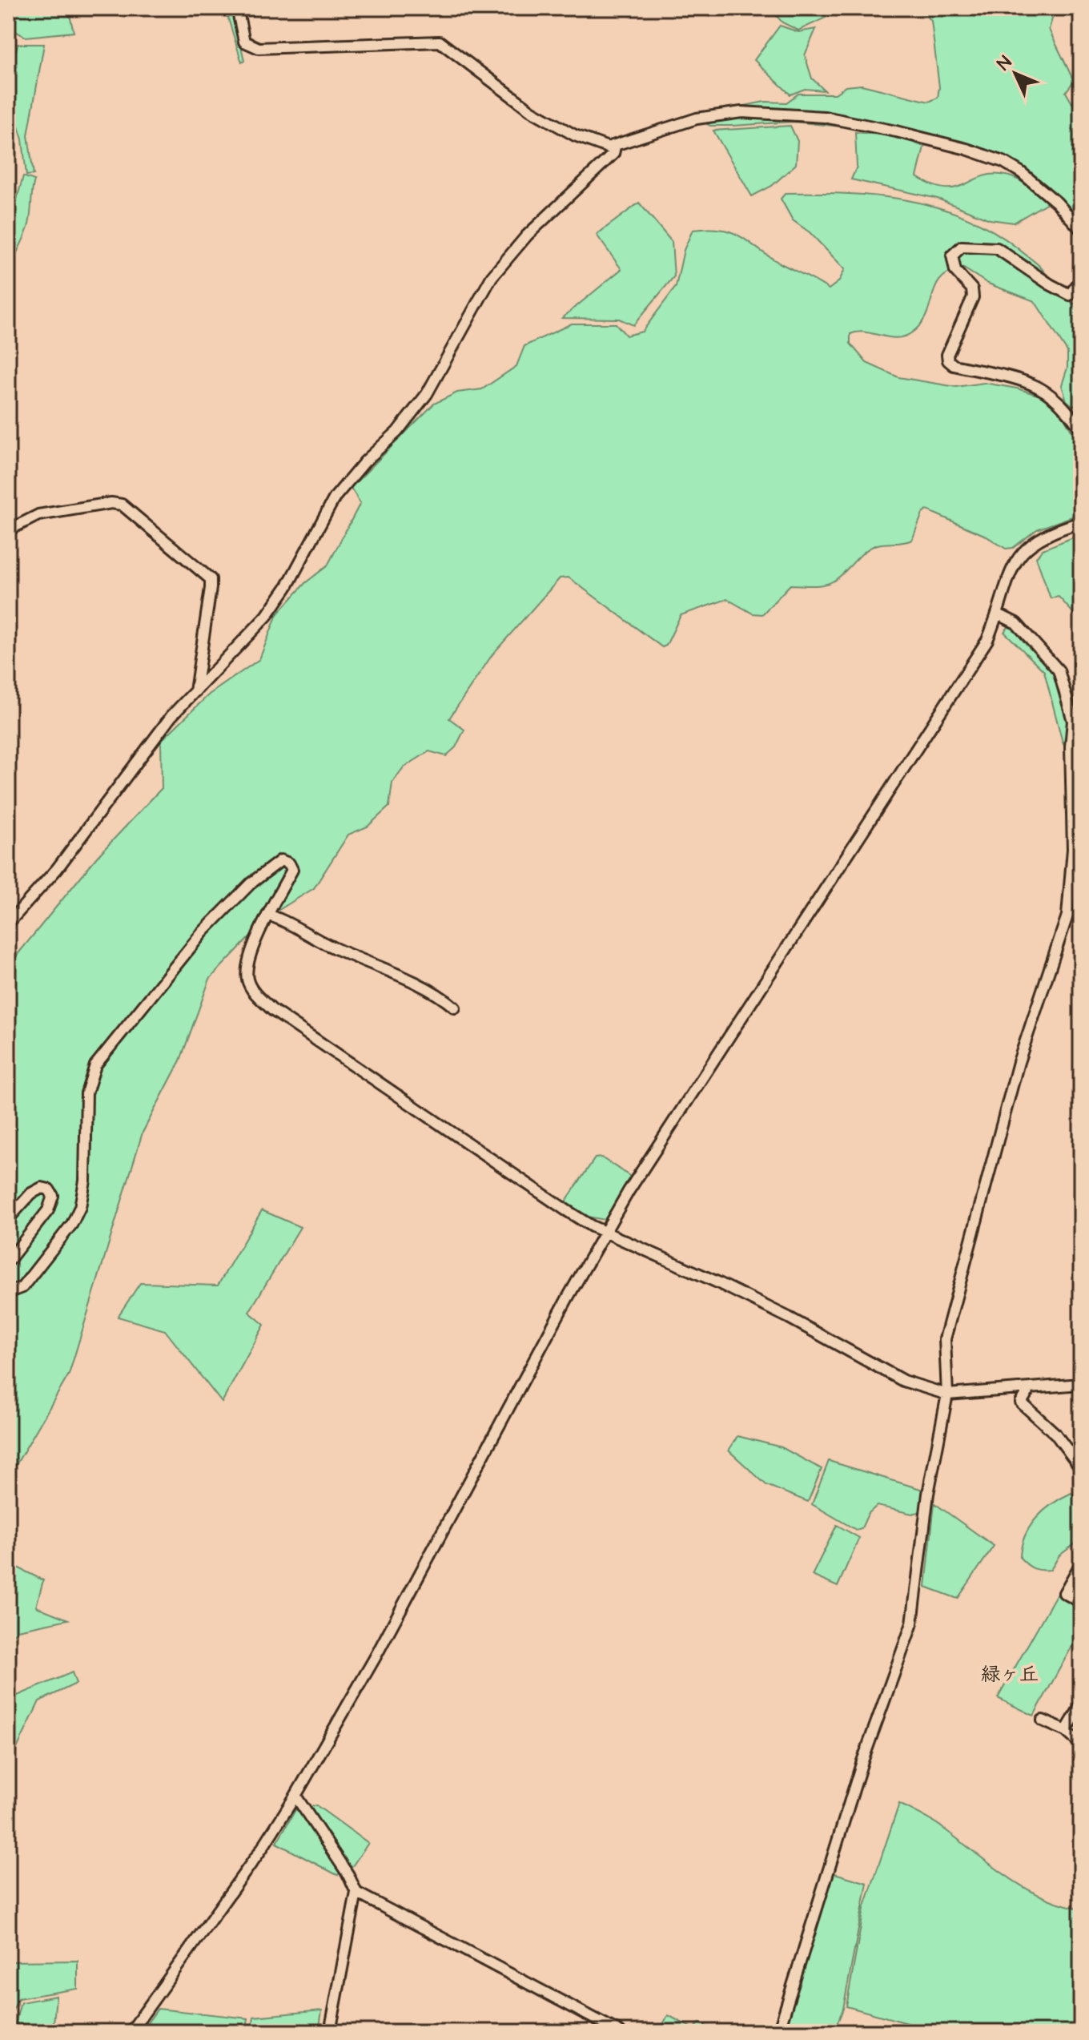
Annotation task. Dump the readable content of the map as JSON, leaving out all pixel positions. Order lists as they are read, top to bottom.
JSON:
{
  "districts": ["緑ヶ丘"],
  "north": "top left"
}
